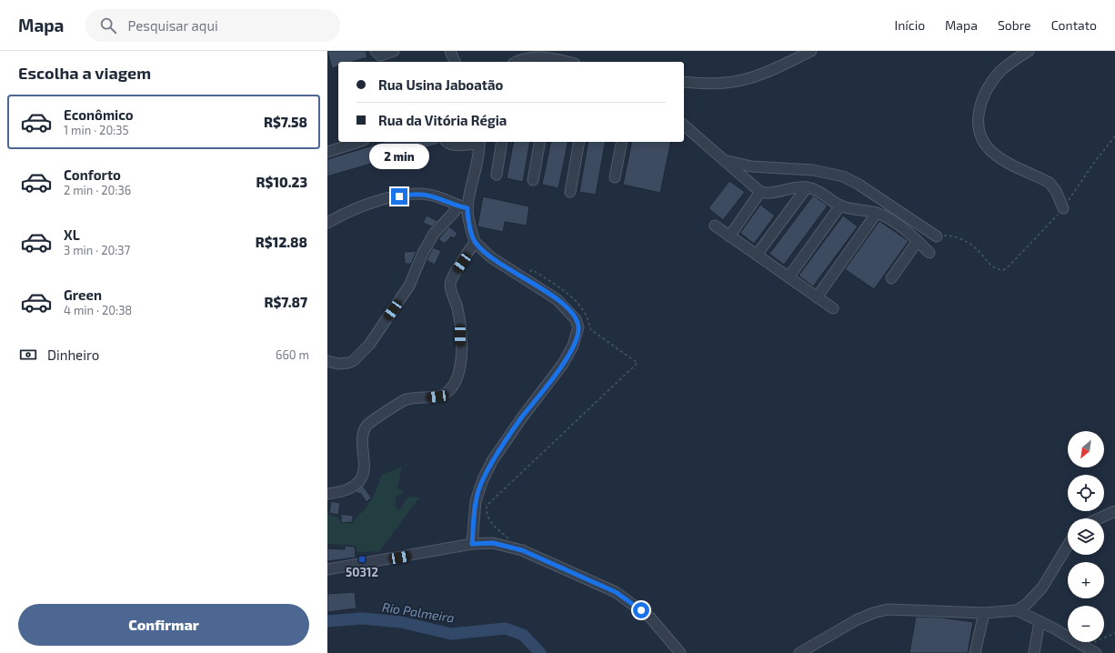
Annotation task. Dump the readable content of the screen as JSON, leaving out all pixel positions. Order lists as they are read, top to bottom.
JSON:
{
  "water": ["Rio Palmeira"],
  "places": {
    "transit": ["50312"]
  },
  "north": "bottom left",
  "page": {
    "header": "Mapa",
    "search": "Pesquisar aqui",
    "nav": [
      "Início",
      "Mapa",
      "Sobre",
      "Contato"
    ],
    "heading": "Escolha a viagem",
    "banner": ["Rua Usina Jaboatão", "Rua da Vitória Régia"],
    "list": [
      {
        "name": "Econômico",
        "note": "1 min · 20:35",
        "value": "R$7.58"
      },
      {
        "name": "Conforto",
        "note": "2 min · 20:36",
        "value": "R$10.23"
      },
      {
        "name": "XL",
        "note": "3 min · 20:37",
        "value": "R$12.88"
      },
      {
        "name": "Green",
        "note": "4 min · 20:38",
        "value": "R$7.87"
      }
    ],
    "bubble": "2 min",
    "pay": ["Dinheiro", "660 m"],
    "map_buttons": ["+", "−"],
    "buttons": "Confirmar"
  }
}
